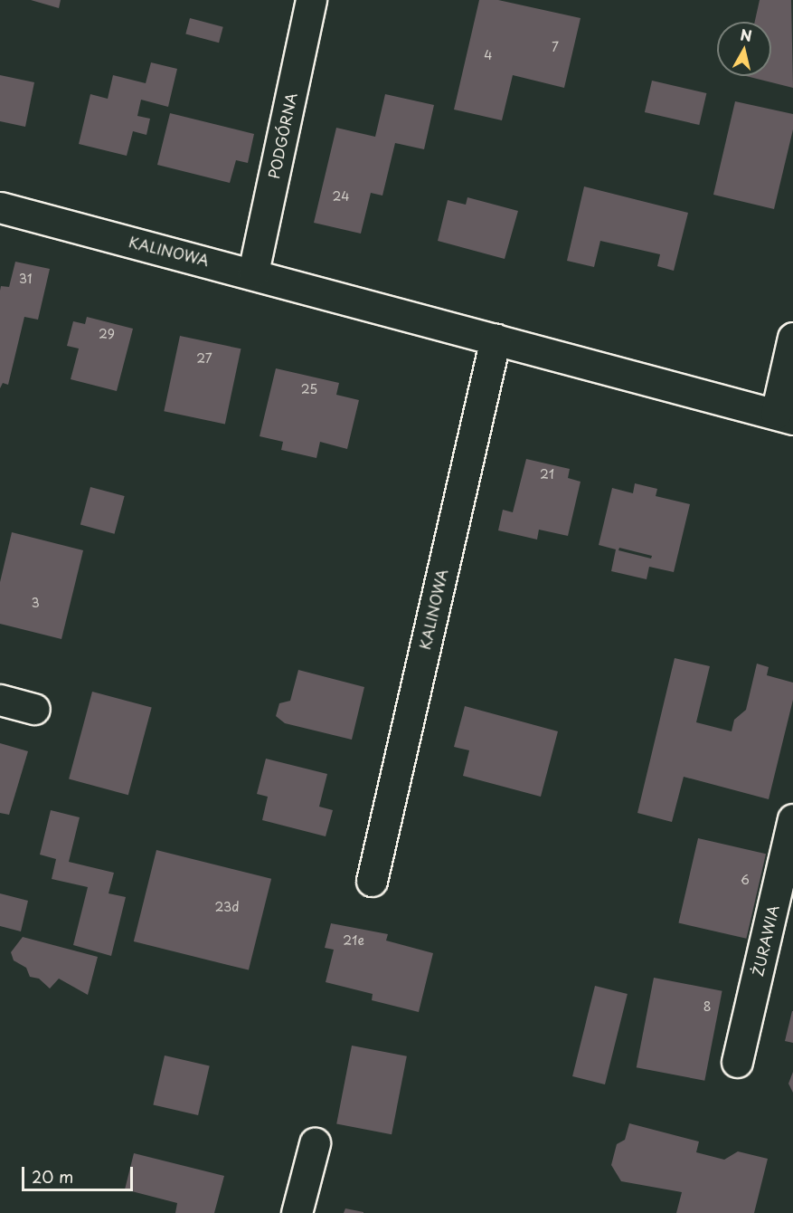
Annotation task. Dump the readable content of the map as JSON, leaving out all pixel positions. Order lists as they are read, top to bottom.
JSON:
{
  "streets": {
    "street": ["PODGÓRNA", "KALINOWA", "ŻURAWIA"]
  },
  "crossings": [
    ["PODGÓRNA", "KALINOWA"]
  ],
  "house_numbers": [
    "7",
    "4",
    "24",
    "31",
    "29",
    "27",
    "25",
    "21",
    "3",
    "6",
    "23d",
    "21e",
    "8"
  ],
  "scale_bar": "20 m",
  "north": "top"
}
